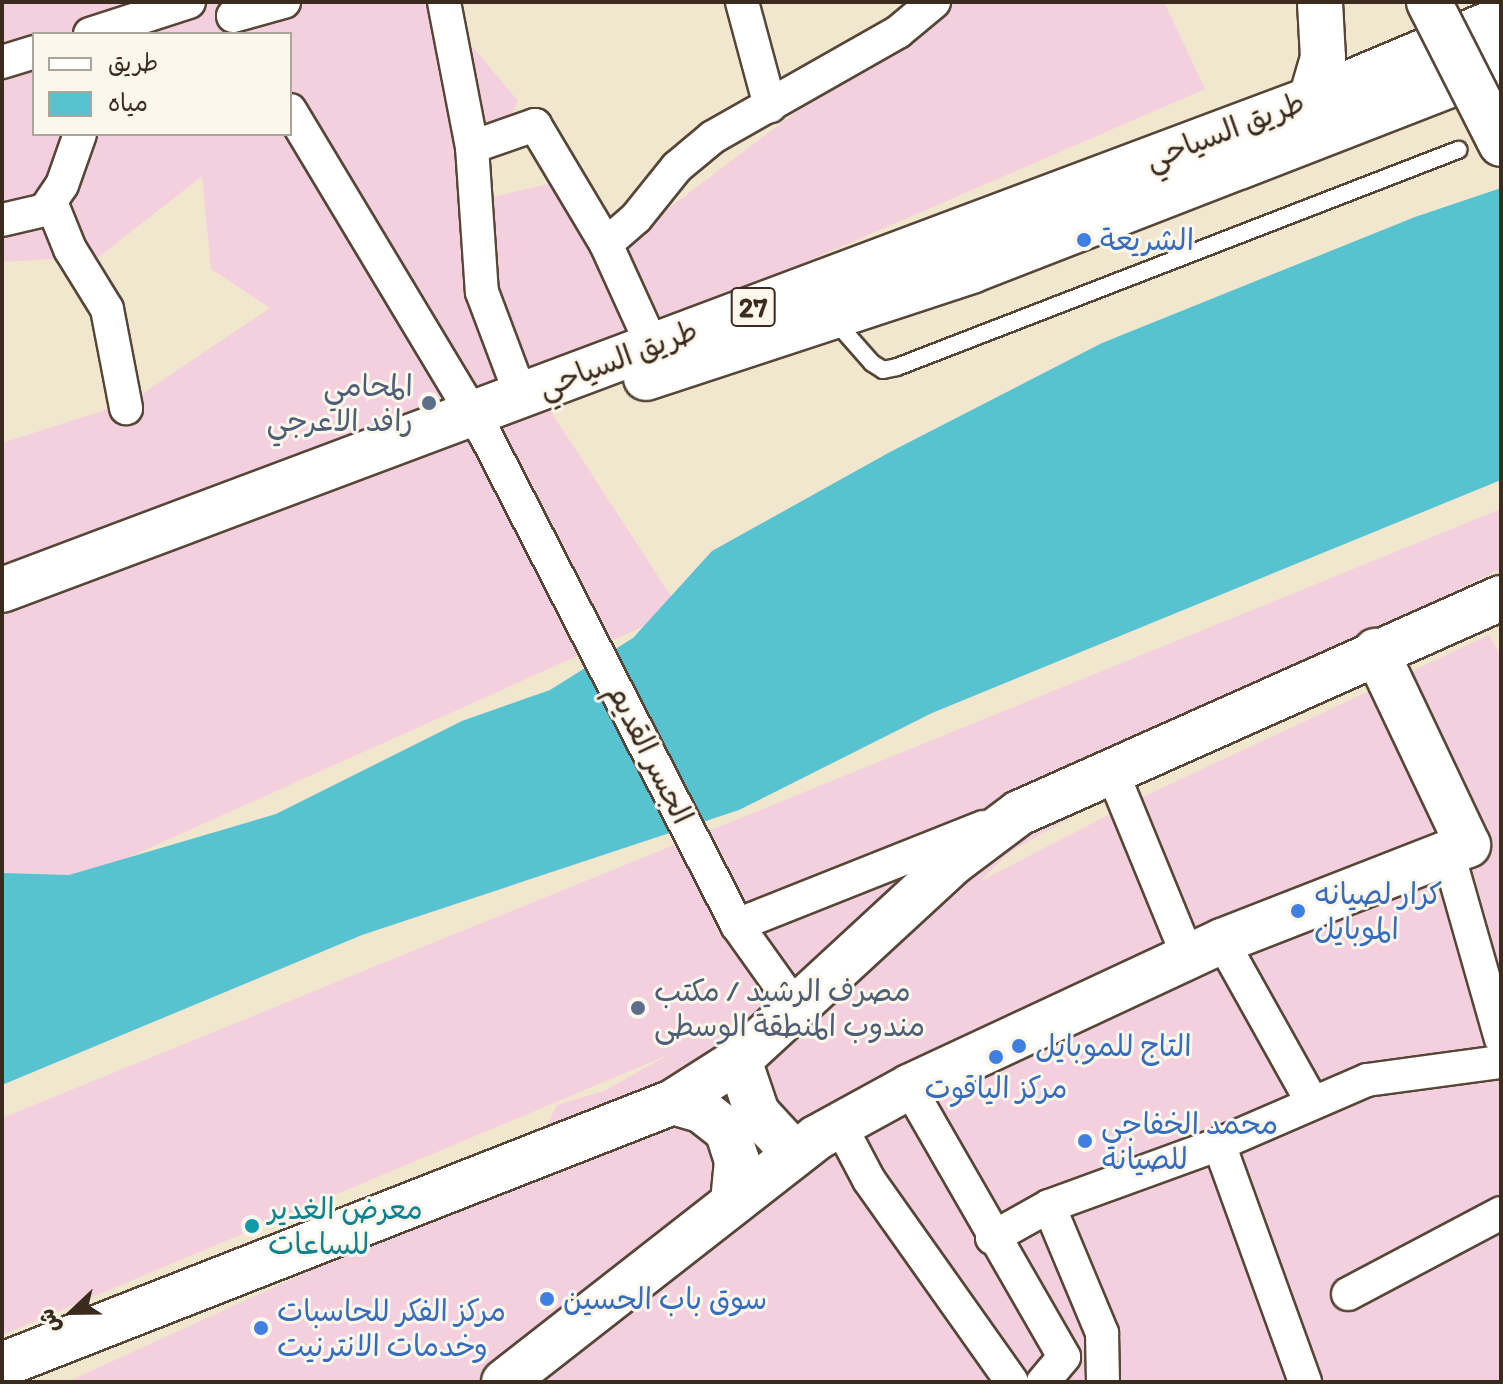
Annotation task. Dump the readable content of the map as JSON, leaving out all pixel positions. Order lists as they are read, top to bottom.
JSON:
{
  "streets": {
    "main road": ["طريق السياحي", "27"],
    "street": ["الجسر القديم"]
  },
  "crossings": [
    ["طريق السياحي", "الجسر القديم"]
  ],
  "places": [
    "الشريعة",
    "المحامي رافد الاعرجي",
    "كرار لصيانه الموبايل",
    "مصرف الرشيد / مكتب مندوب المنطقة الوسطى",
    "التاج للموبايل",
    "مركز الياقوت",
    "محمد الخفاجي للصيانه",
    "معرض الغدير للساعات",
    "سوق باب الحسين",
    "مركز الفكر للحاسبات وخدمات الانترنيت"
  ],
  "legend": ["طريق", "مياه"],
  "north": "left"
}
